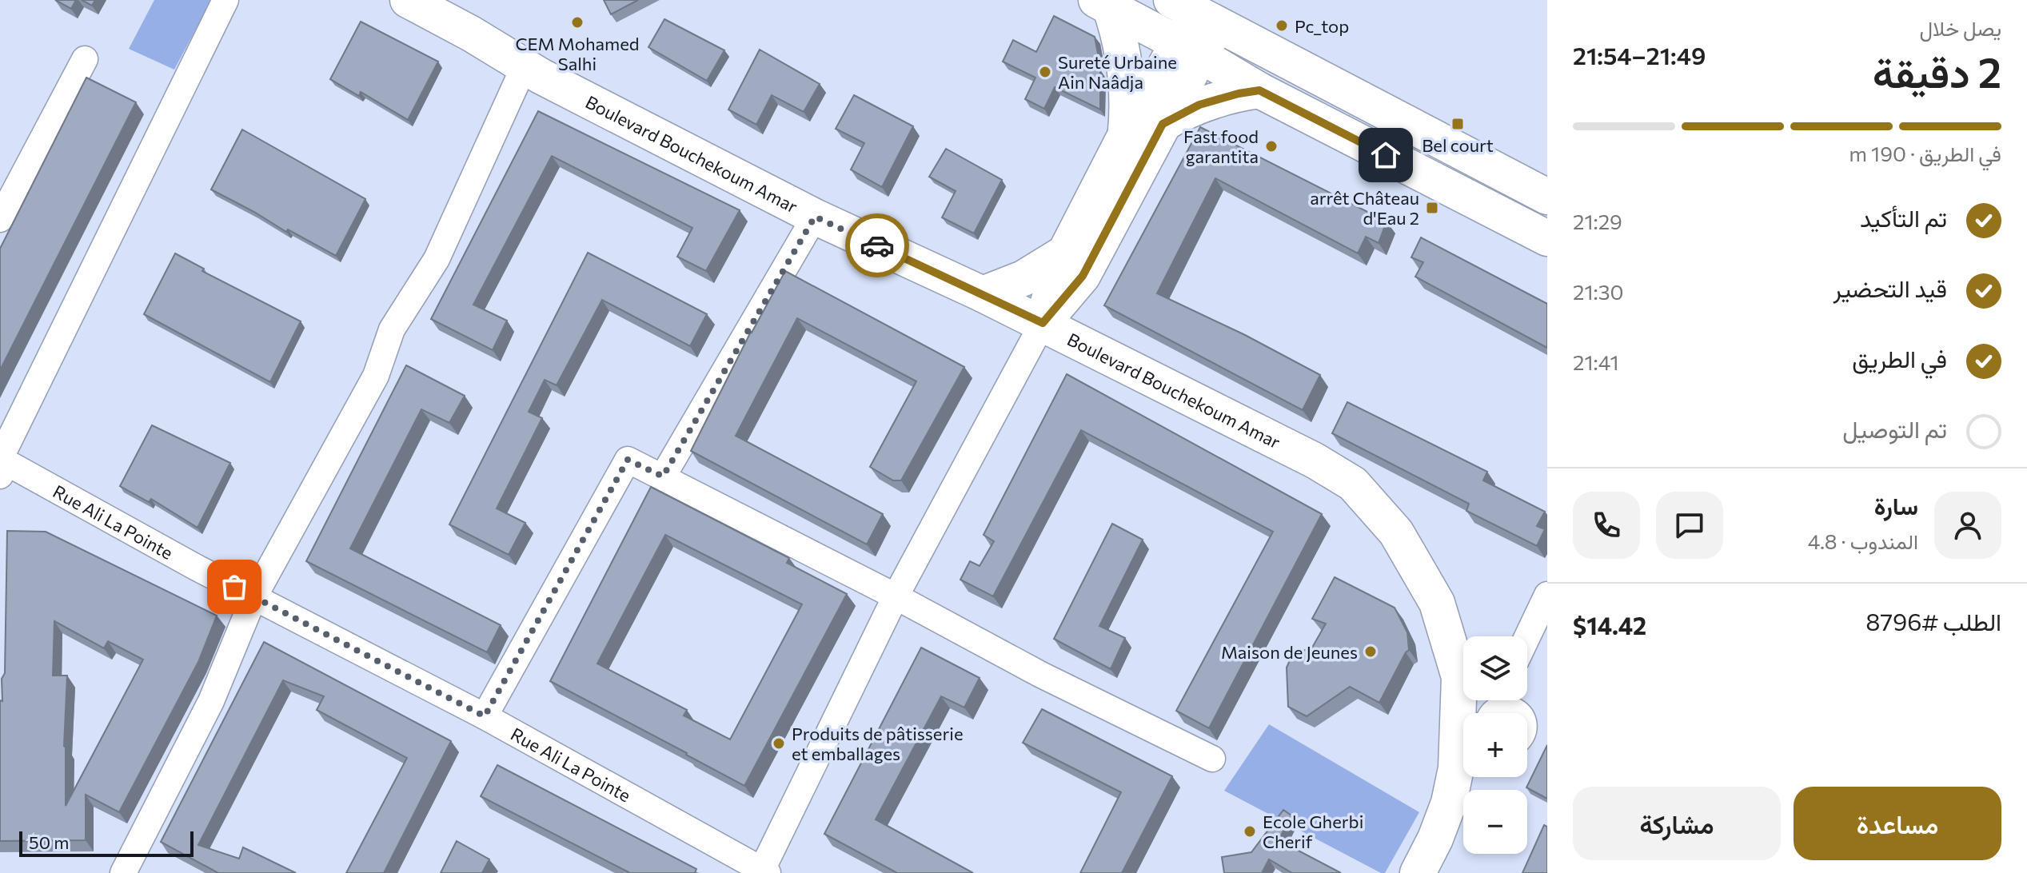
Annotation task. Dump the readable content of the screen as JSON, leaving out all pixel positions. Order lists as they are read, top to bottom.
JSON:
{
  "streets": {
    "street": ["Boulevard Bouchekoum Amar", "Rue Ali La Pointe"]
  },
  "places": {
    "other": [
      "CEM Mohamed Salhi",
      "Pc_top",
      "Sureté Urbaine Ain Naâdja",
      "Fast food garantita",
      "Maison de Jeunes",
      "Produits de pâtisserie et emballages",
      "Ecole Gherbi Cherif"
    ],
    "transit": ["Bel court", "arrêt Château d'Eau 2"]
  },
  "scale_bar": "50 m",
  "page": {
    "heading": ["2 دقيقة", "يصل خلال", "21:49–21:54"],
    "panel": [
      "سارة",
      "المندوب · 4.8",
      "الطلب #8796",
      "$14.42"
    ],
    "bar": "في الطريق · 190 m",
    "list": [
      ["تم التأكيد", "21:29"],
      ["قيد التحضير", "21:30"],
      ["في الطريق", "21:41"],
      "تم التوصيل"
    ],
    "map_buttons": ["+", "−"],
    "buttons": ["مساعدة", "مشاركة"],
    "scale": "50 m"
  }
}
